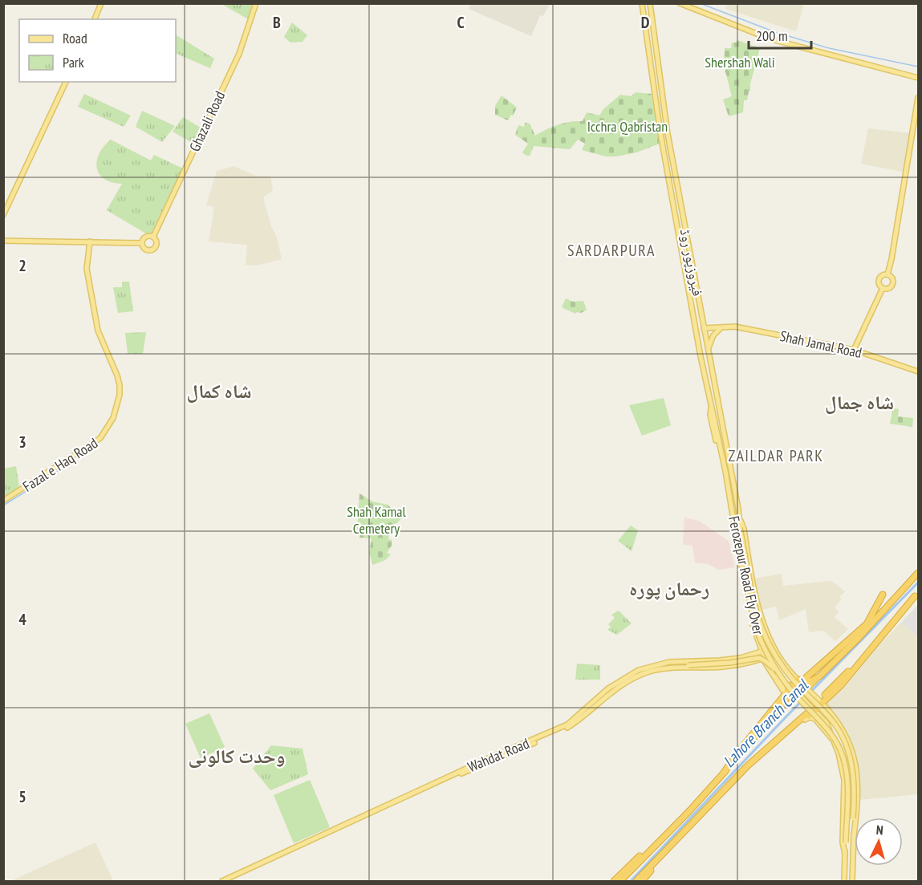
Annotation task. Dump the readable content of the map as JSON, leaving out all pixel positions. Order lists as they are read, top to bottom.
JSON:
{
  "streets": {
    "main road": [
      "Ghazali Road",
      "فیروزپور روڈ",
      "Shah Jamal Road",
      "Fazal e Haq Road",
      "Ferozepur Road Fly Over",
      "Wahdat Road"
    ]
  },
  "crossings": [
    ["فیروزپور روڈ", "Shah Jamal Road"],
    ["فیروزپور روڈ", "Ferozepur Road Fly Over"],
    ["فیروزپور روڈ", "Wahdat Road"]
  ],
  "districts": [
    "SARDARPURA",
    "شاہ کمال",
    "شاہ جمال",
    "ZAILDAR PARK",
    "رحمان پورہ",
    "وحدت کالونی"
  ],
  "water": ["Lahore Branch Canal"],
  "parks": ["Shershah Wali", "Icchra Qabristan", "Shah Kamal Cemetery"],
  "legend": ["Road", "Park"],
  "scale_bar": "200 m",
  "north": "top",
  "grid": {
    "columns": ["B", "C", "D"],
    "rows": [
      "2",
      "3",
      "4",
      "5"
    ]
  }
}
